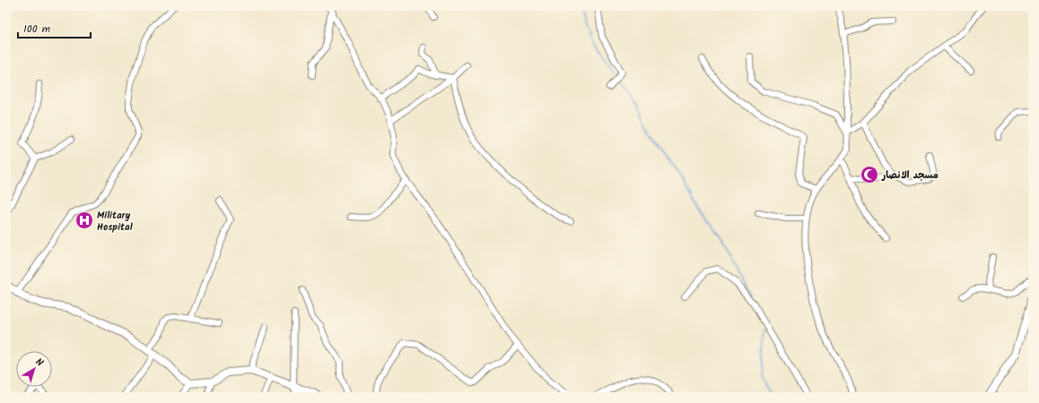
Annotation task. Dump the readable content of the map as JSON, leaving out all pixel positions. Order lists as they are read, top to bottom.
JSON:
{
  "places": {
    "mosque": ["مسجد الانصار"],
    "hospital": ["Military Hospital"]
  },
  "scale_bar": "100 m",
  "north": "top right"
}
